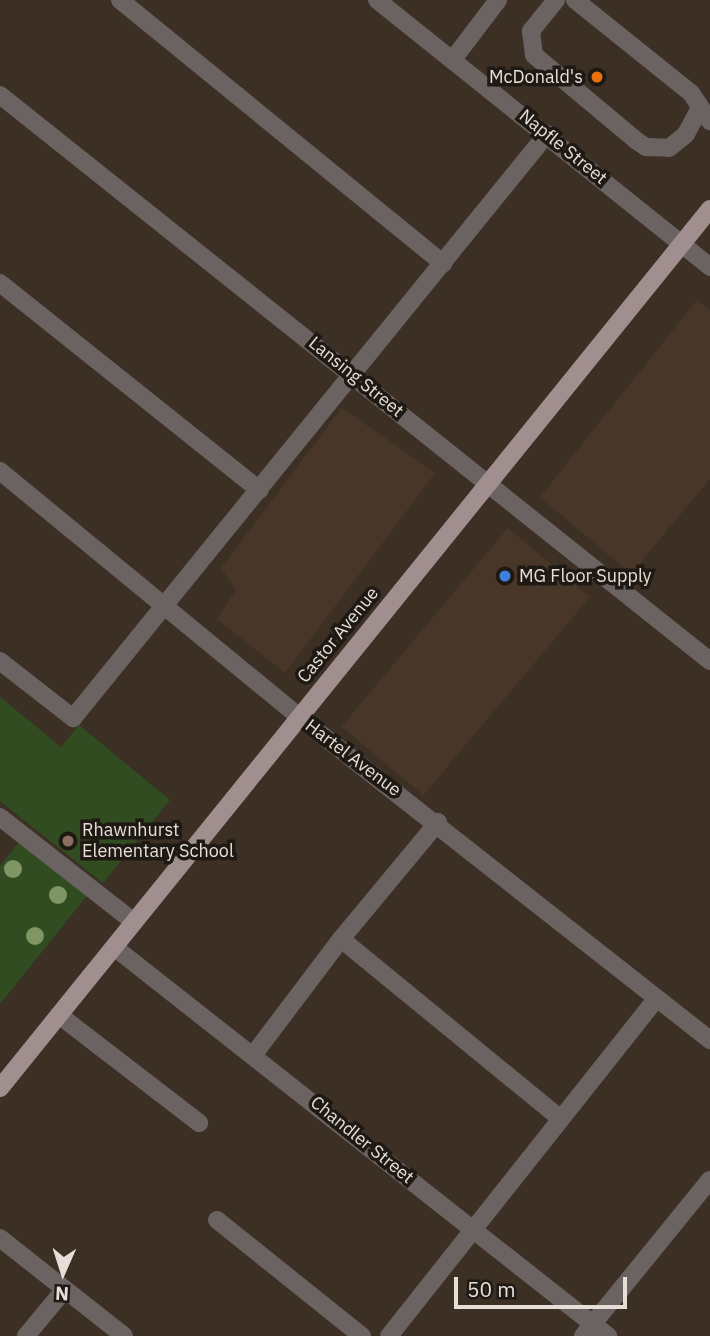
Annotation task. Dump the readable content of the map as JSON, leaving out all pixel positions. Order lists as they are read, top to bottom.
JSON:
{
  "streets": {
    "main road": ["Castor Avenue"],
    "street": [
      "Napfle Street",
      "Lansing Street",
      "Hartel Avenue",
      "Chandler Street"
    ]
  },
  "crossings": [
    ["Napfle Street", "Castor Avenue"],
    ["Lansing Street", "Castor Avenue"],
    ["Castor Avenue", "Hartel Avenue"],
    ["Castor Avenue", "Chandler Street"]
  ],
  "places": ["McDonald's", "MG Floor Supply", "Rhawnhurst Elementary School"],
  "scale_bar": "50 m",
  "north": "bottom"
}
